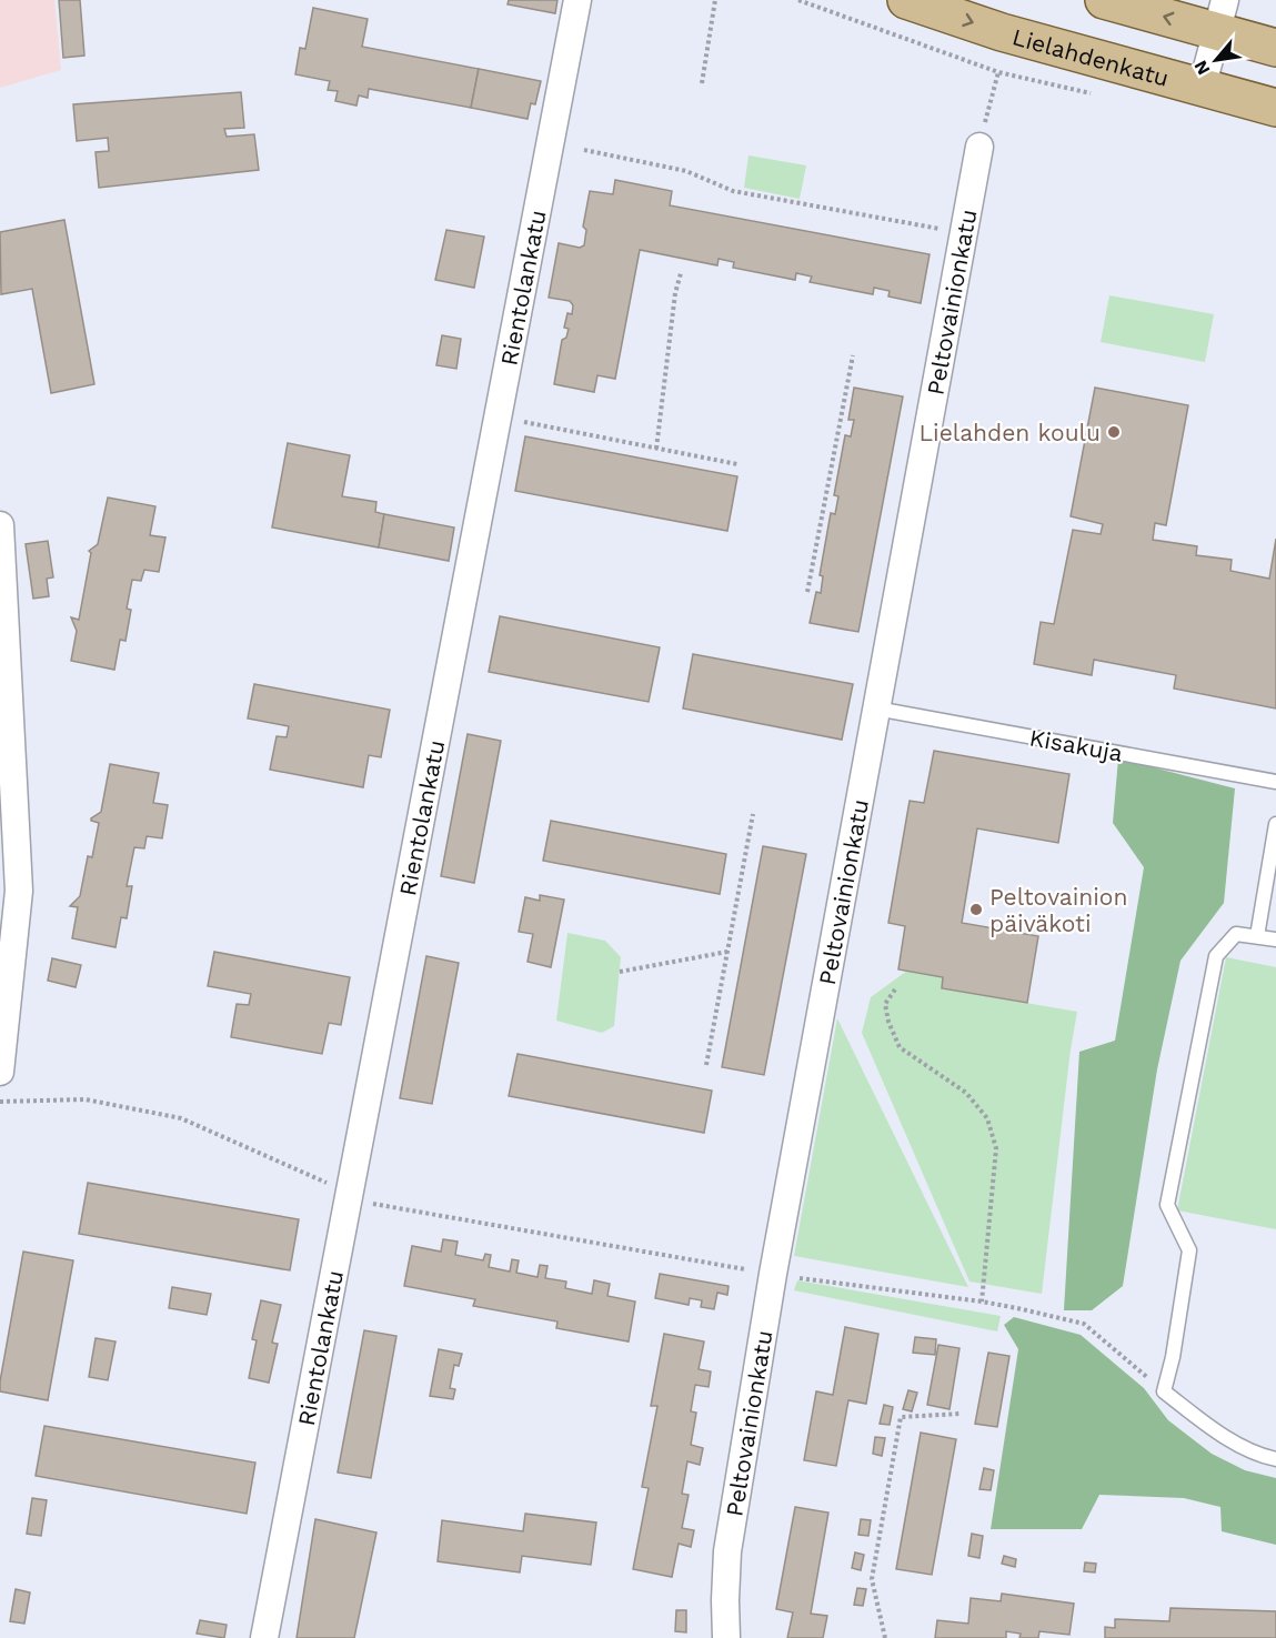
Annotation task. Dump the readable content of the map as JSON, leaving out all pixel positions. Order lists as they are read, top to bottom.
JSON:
{
  "streets": {
    "main road": ["Lielahdenkatu"],
    "street": ["Rientolankatu", "Peltovainionkatu"],
    "lane": ["Kisakuja"]
  },
  "crossings": [
    ["Peltovainionkatu", "Kisakuja"]
  ],
  "places": ["Lielahden koulu", "Peltovainion päiväkoti"],
  "north": "bottom left"
}
